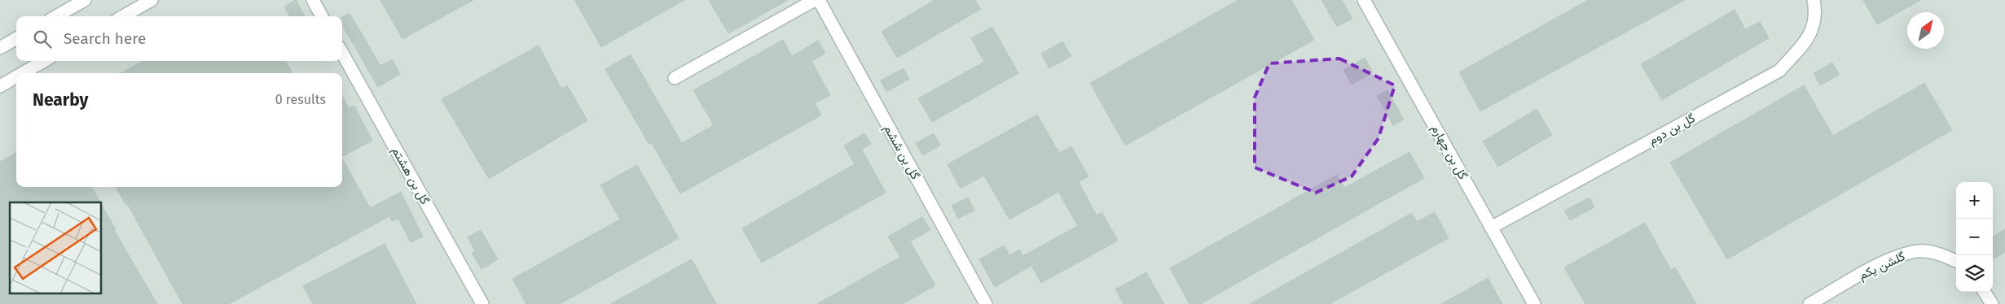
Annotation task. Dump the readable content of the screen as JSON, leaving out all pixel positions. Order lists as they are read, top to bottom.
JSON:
{
  "streets": {
    "street": [
      "گل بن دوم",
      "گل بن ششم",
      "گل بن چهارم",
      "گل بن هشتم",
      "گلشن یکم"
    ]
  },
  "crossings": [
    ["گل بن دوم", "گل بن چهارم"]
  ],
  "north": "top right",
  "page": {
    "search": "Search here",
    "heading": ["Nearby", "0 results"],
    "map_buttons": ["+", "−"]
  }
}
